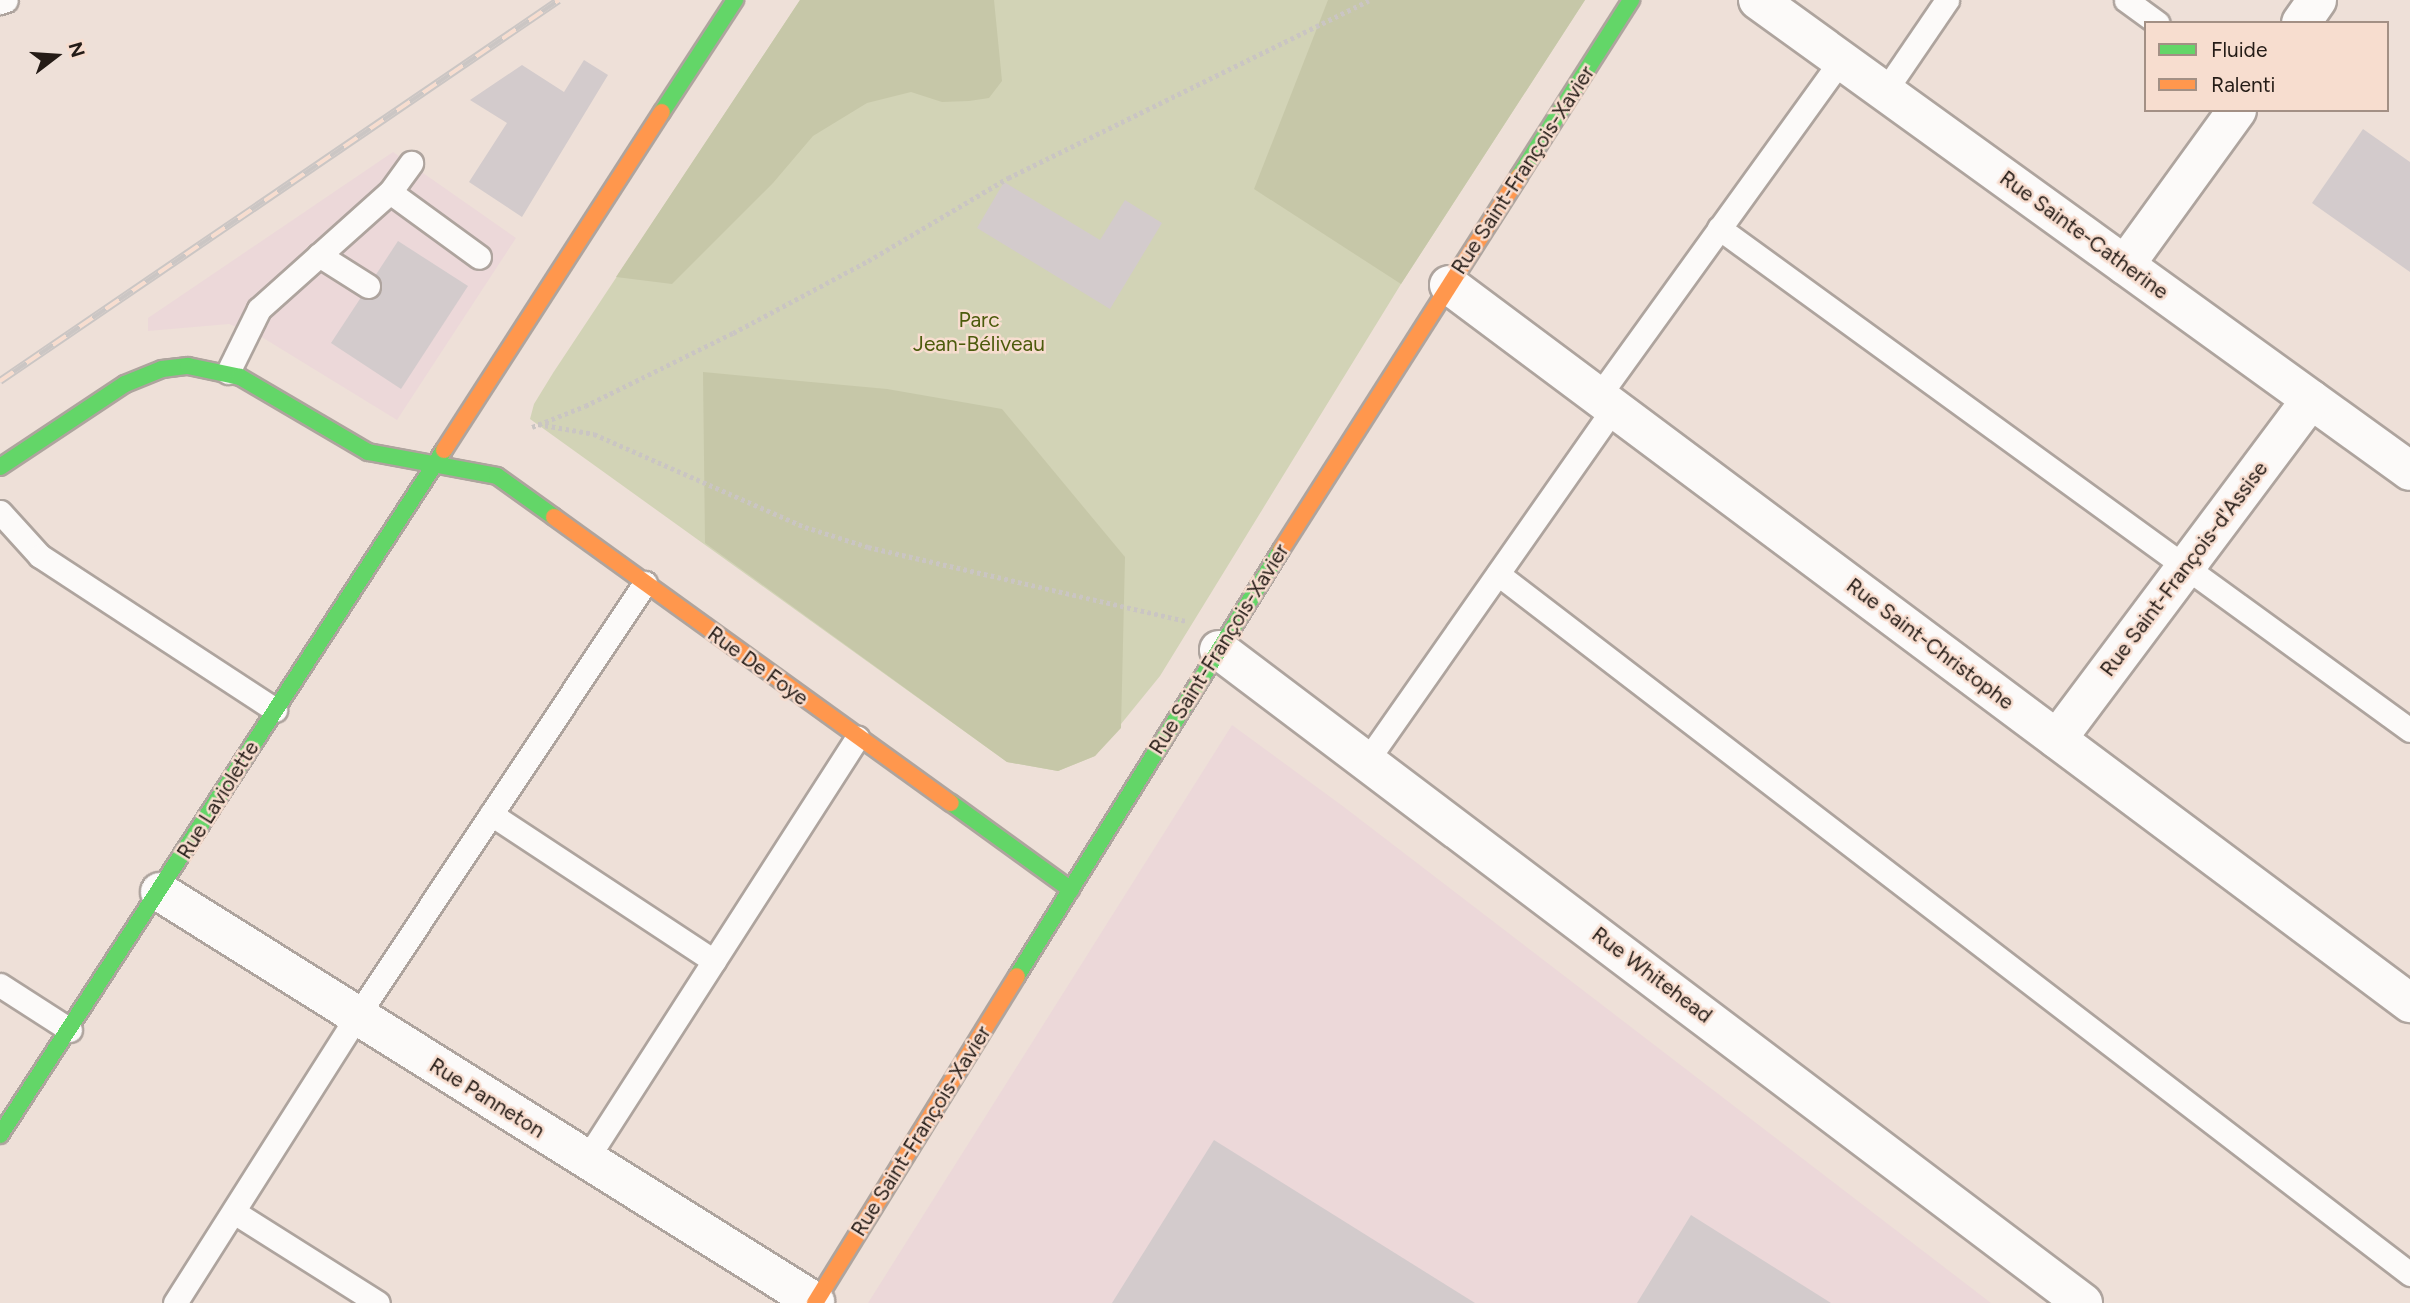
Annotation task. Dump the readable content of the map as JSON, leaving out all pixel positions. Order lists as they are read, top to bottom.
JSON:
{
  "streets": {
    "street": [
      "Rue Saint-François-Xavier",
      "Rue Sainte-Catherine",
      "Rue Saint-François-d'Assise",
      "Rue Saint-Christophe",
      "Rue De Foye",
      "Rue Laviolette",
      "Rue Whitehead",
      "Rue Panneton"
    ]
  },
  "crossings": [
    ["Rue Saint-François-Xavier", "Rue Saint-Christophe"],
    ["Rue Saint-François-Xavier", "Rue De Foye"],
    ["Rue Saint-François-Xavier", "Rue Whitehead"],
    ["Rue Saint-François-Xavier", "Rue Panneton"],
    ["Rue Sainte-Catherine", "Rue Saint-François-d'Assise"],
    ["Rue Saint-François-d'Assise", "Rue Saint-Christophe"],
    ["Rue De Foye", "Rue Laviolette"],
    ["Rue Laviolette", "Rue Panneton"]
  ],
  "parks": ["Parc Jean-Béliveau"],
  "legend": ["Fluide", "Ralenti"],
  "north": "right"
}
